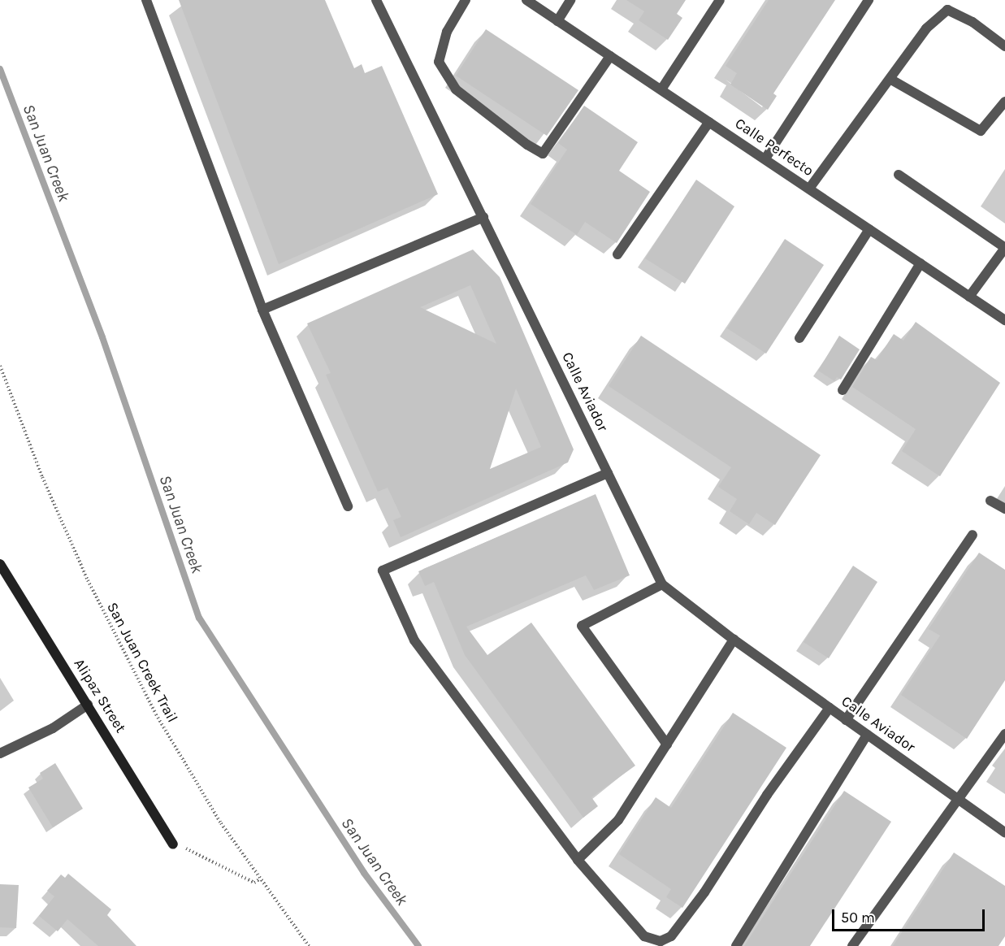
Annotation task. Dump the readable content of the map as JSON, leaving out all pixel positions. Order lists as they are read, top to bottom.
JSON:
{
  "streets": {
    "street": ["Calle Perfecto", "Calle Aviador", "Alipaz Street"],
    "path": ["San Juan Creek Trail"]
  },
  "water": ["San Juan Creek"],
  "scale_bar": "50 m"
}
